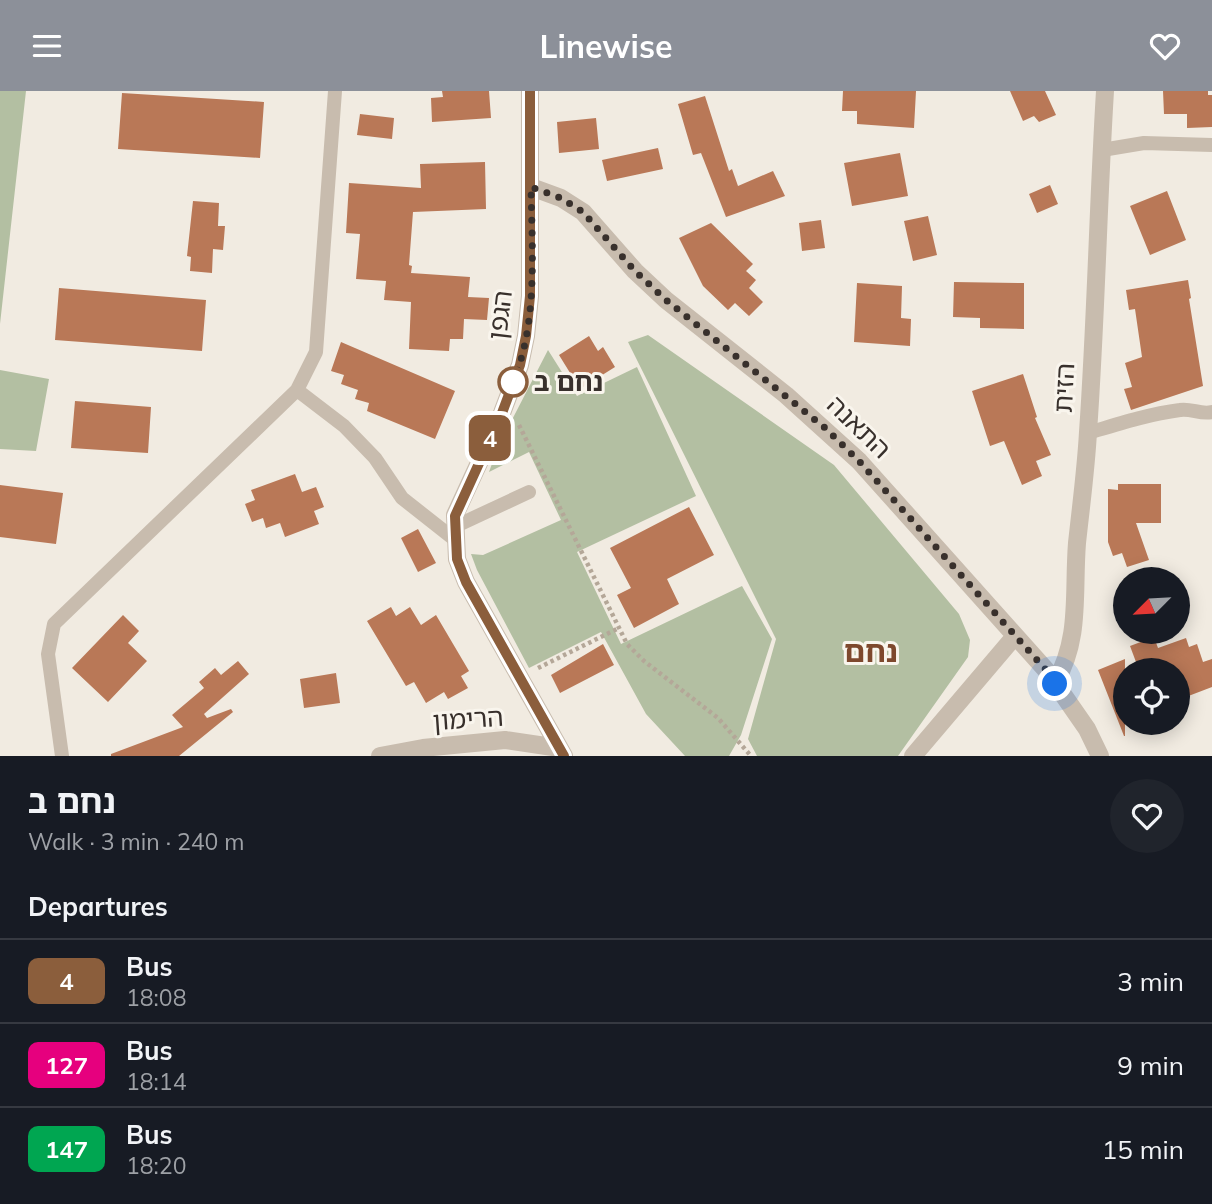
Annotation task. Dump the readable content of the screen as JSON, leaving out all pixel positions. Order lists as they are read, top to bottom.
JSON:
{
  "streets": {
    "street": [
      "הגפן",
      "הזית",
      "התאנה",
      "הרימון"
    ]
  },
  "crossings": [
    ["הגפן", "התאנה"],
    ["הגפן", "הרימון"],
    ["הזית", "התאנה"]
  ],
  "districts": ["נחם"],
  "places": ["נחם ב"],
  "lines": ["bus line 4"],
  "north": "bottom left",
  "page": {
    "header": "Linewise",
    "on_map": "4",
    "heading": [
      ["נחם ב", "Walk · 3 min · 240 m"],
      "Departures"
    ],
    "list": [
      {
        "mark": "4",
        "name": "Bus",
        "note": "18:08",
        "value": "3 min"
      },
      {
        "mark": "127",
        "name": "Bus",
        "note": "18:14",
        "value": "9 min"
      },
      {
        "mark": "147",
        "name": "Bus",
        "note": "18:20",
        "value": "15 min"
      }
    ]
  }
}
